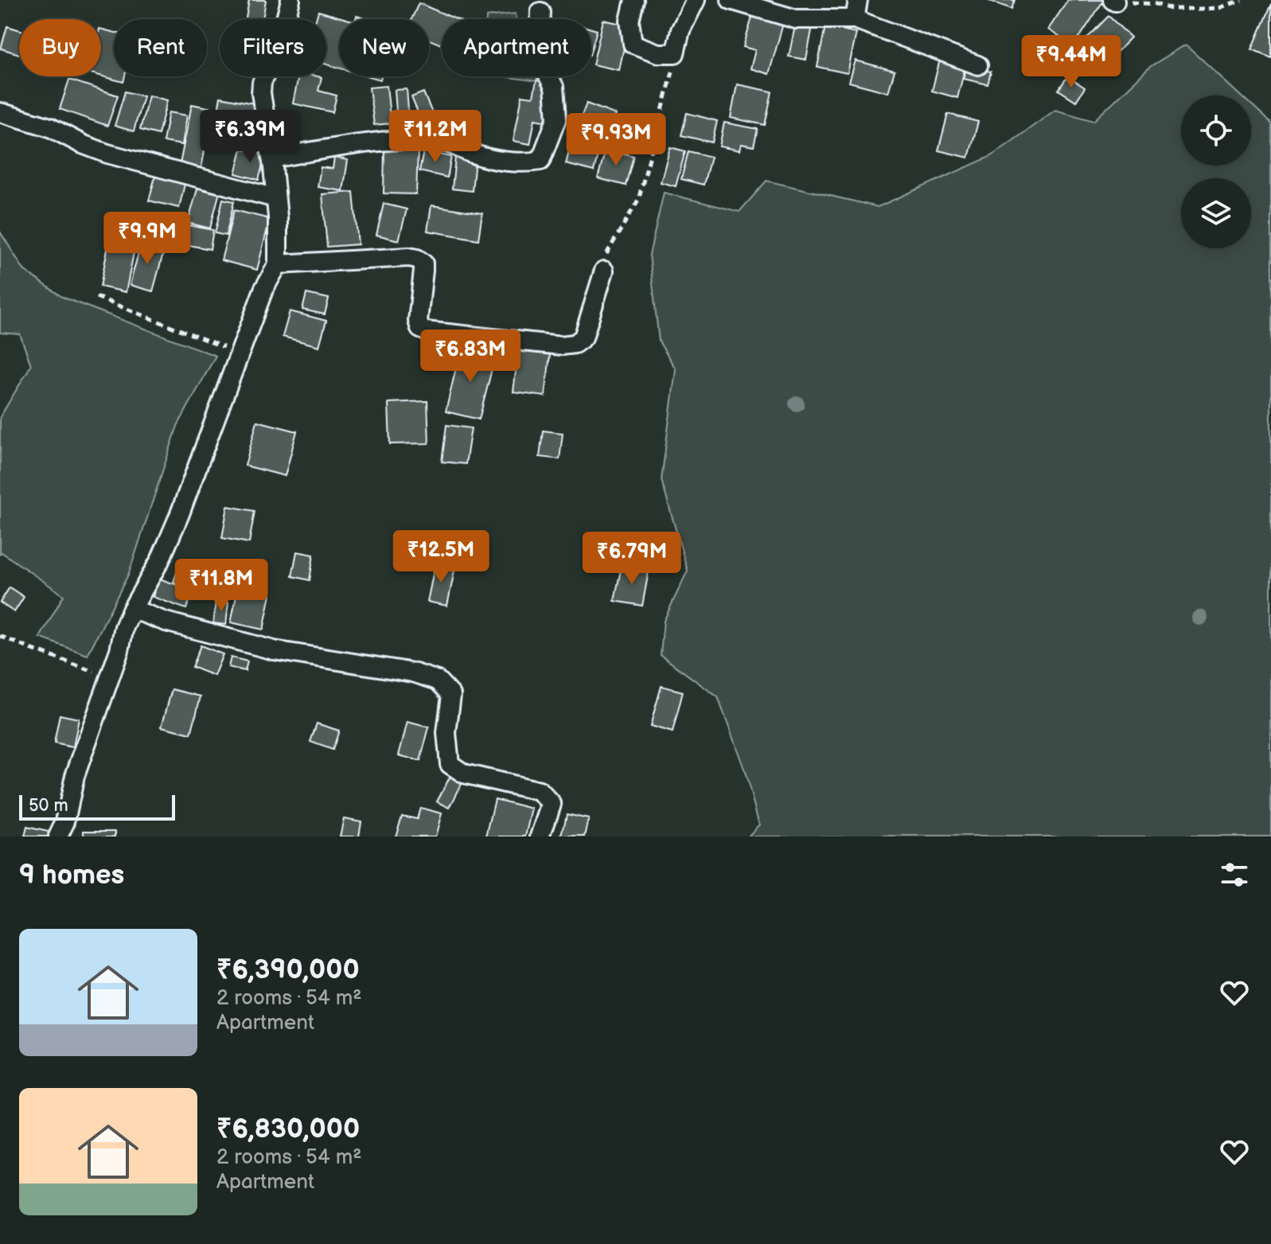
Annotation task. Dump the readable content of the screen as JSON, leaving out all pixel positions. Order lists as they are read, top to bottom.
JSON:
{
  "scale_bar": "50 m",
  "page": {
    "chip": [
      "Buy",
      "Rent",
      "Filters",
      "New",
      "Apartment"
    ],
    "price": [
      "₹9.44M",
      "₹6.39M",
      "₹11.2M",
      "₹9.93M",
      "₹9.9M",
      "₹6.83M",
      "₹12.5M",
      "₹6.79M",
      "₹11.8M"
    ],
    "scale": "50 m",
    "heading": "9 homes",
    "list": [
      {
        "name": "₹6,390,000",
        "note": "2 rooms · 54 m² · Apartment"
      },
      {
        "name": "₹6,830,000",
        "note": "2 rooms · 54 m² · Apartment"
      }
    ]
  }
}
